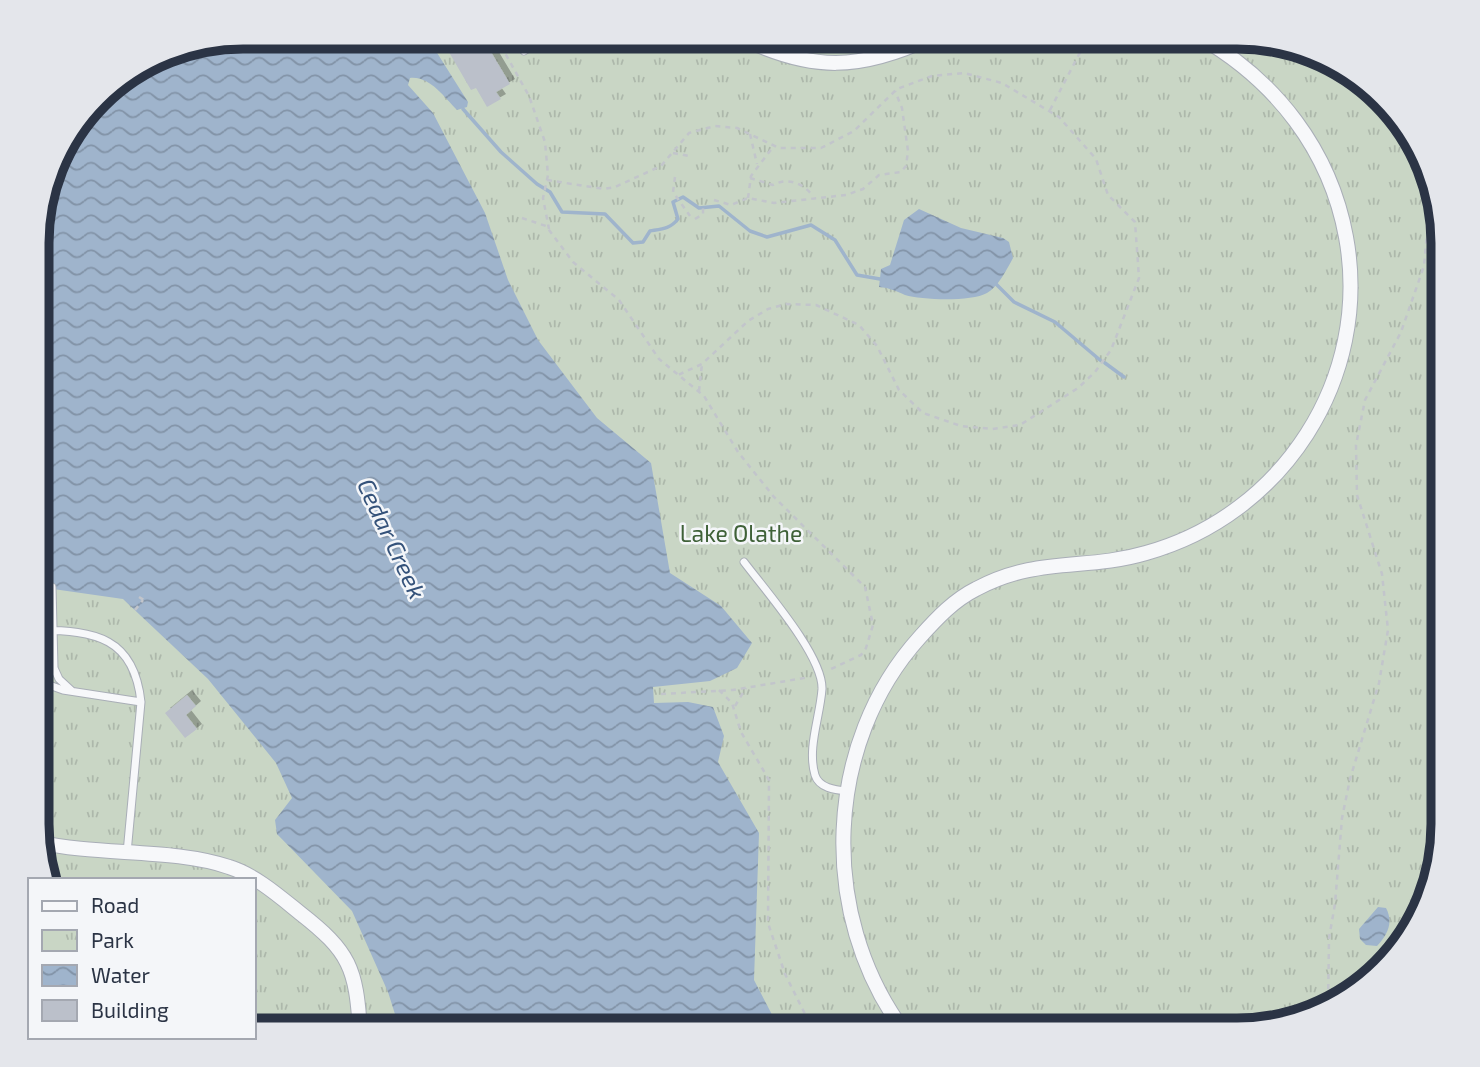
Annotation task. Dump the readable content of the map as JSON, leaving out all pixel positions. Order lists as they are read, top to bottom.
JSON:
{
  "water": ["Cedar Creek"],
  "parks": ["Lake Olathe"],
  "legend": [
    "Road",
    "Park",
    "Water",
    "Building"
  ]
}
